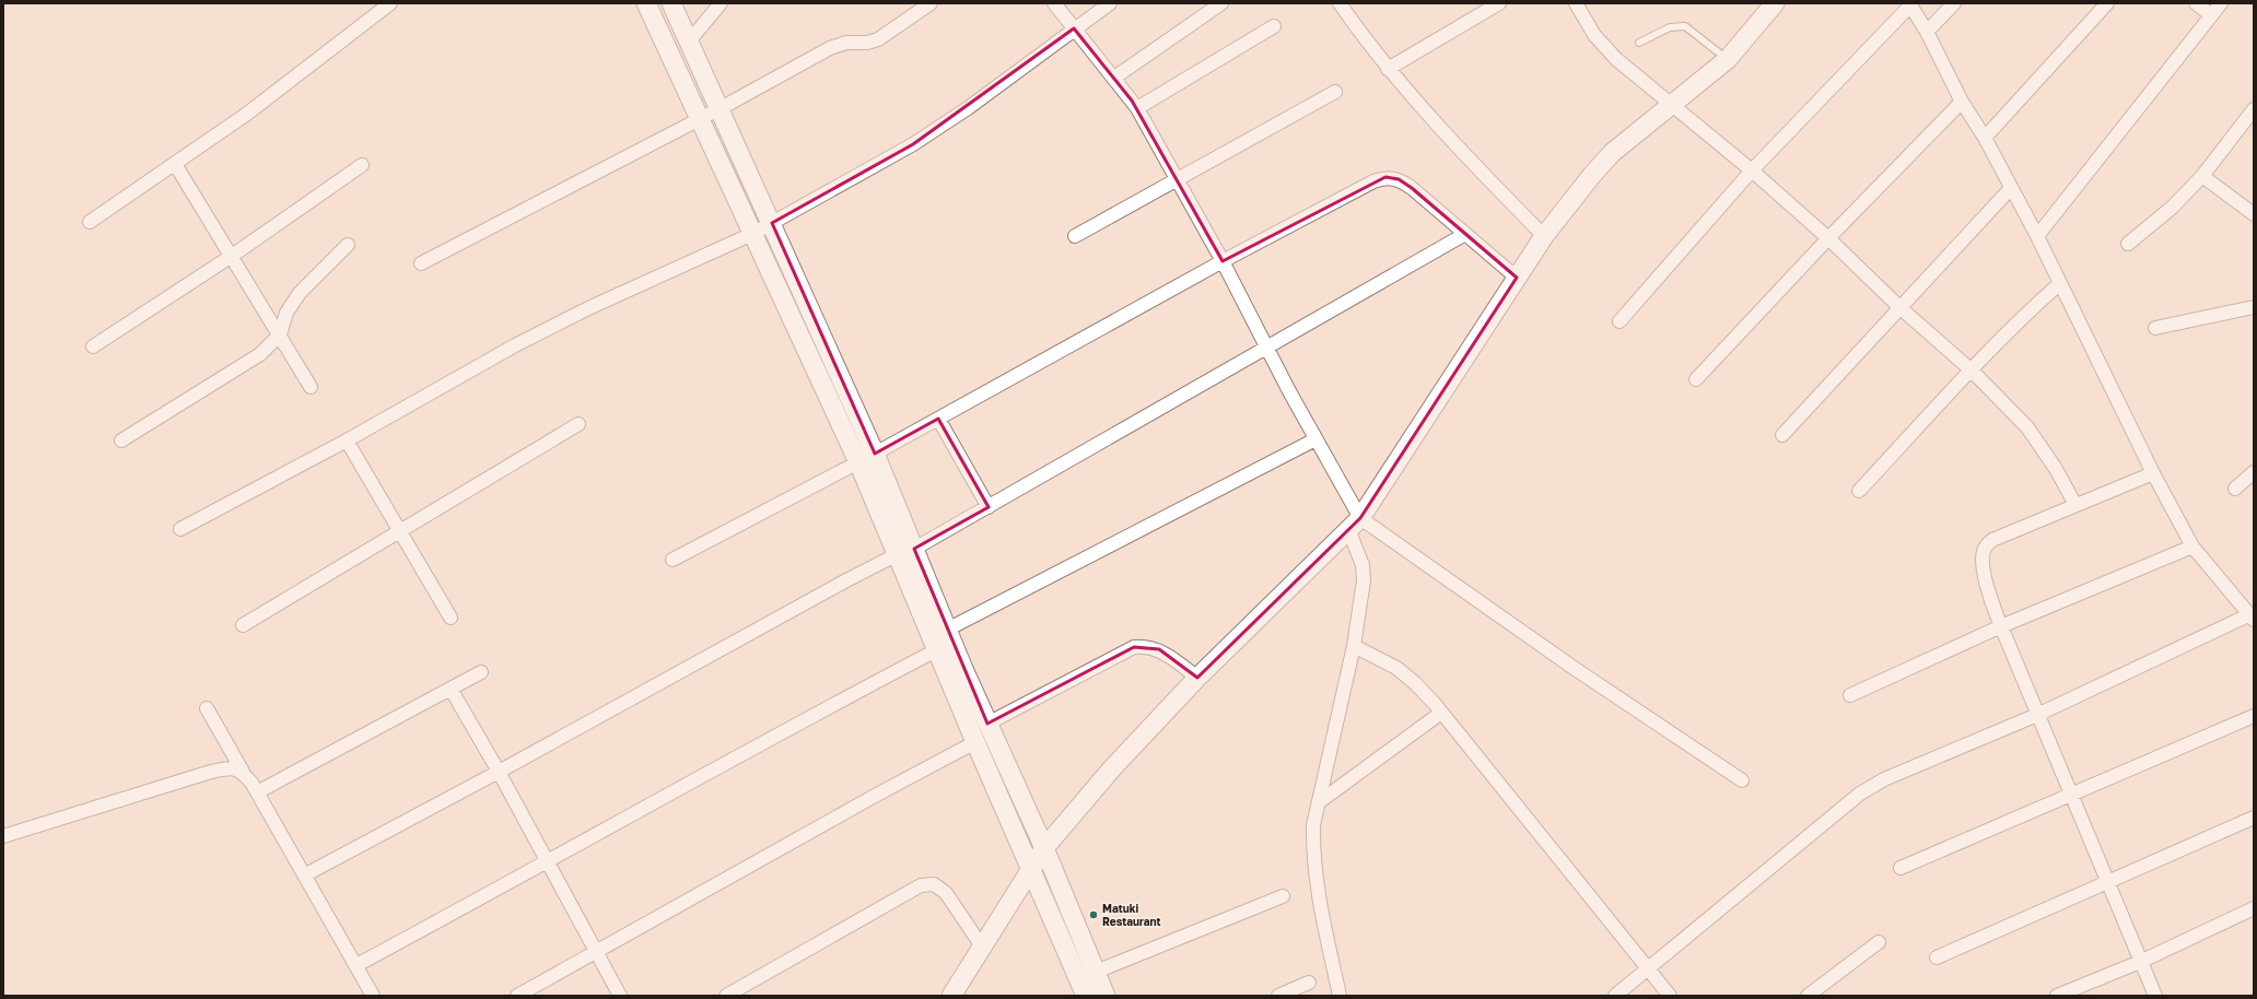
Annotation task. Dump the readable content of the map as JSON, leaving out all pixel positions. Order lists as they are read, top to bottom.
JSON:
{
  "places": ["Matuki Restaurant"]
}
